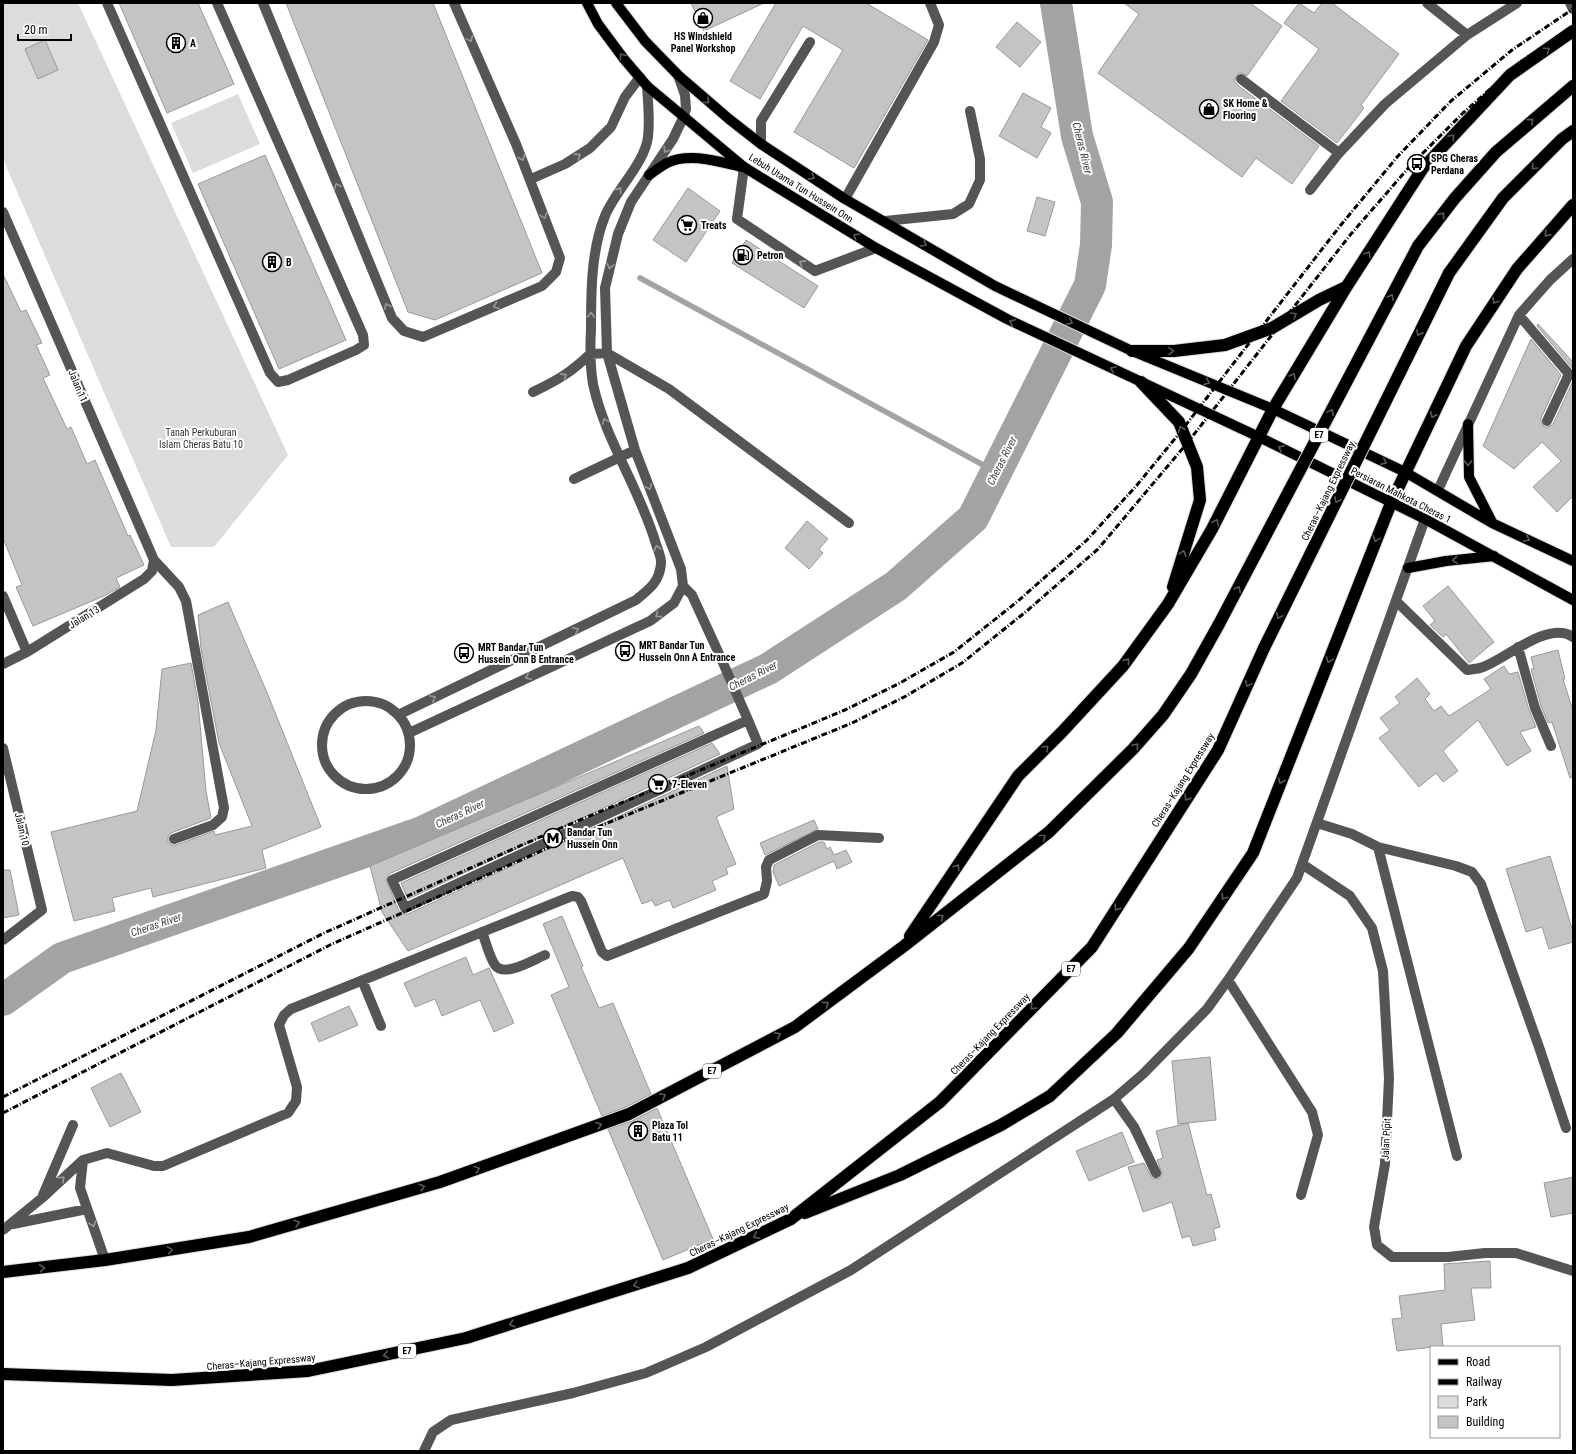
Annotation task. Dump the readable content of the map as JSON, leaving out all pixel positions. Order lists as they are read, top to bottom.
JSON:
{
  "streets": {
    "highway": ["E7", "Cheras–Kajang Expressway"],
    "main road": ["Lebuh Utama Tun Hussein Onn", "Persiaran Mahkota Cheras 1"],
    "street": [
      "Jalan 11",
      "Jalan 13",
      "Jalan 10",
      "Jalan Pipit"
    ]
  },
  "crossings": [
    ["Lebuh Utama Tun Hussein Onn", "Persiaran Mahkota Cheras 1"],
    ["Jalan 11", "Jalan 13"]
  ],
  "water": ["Cheras River"],
  "parks": ["Tanah Perkuburan Islam Cheras Batu 10"],
  "places": {
    "shop": ["HS Windshield Panel Workshop", "SK Home & Flooring"],
    "building": ["A", "B", "Plaza Tol Batu 11"],
    "bus stop": ["SPG Cheras Perdana", "MRT Bandar Tun Hussein Onn A Entrance", "MRT Bandar Tun Hussein Onn B Entrance"],
    "supermarket": ["Treats", "7-Eleven"],
    "fuel station": ["Petron"],
    "metro station": ["Bandar Tun Hussein Onn"]
  },
  "legend": [
    "Road",
    "Railway",
    "Park",
    "Building"
  ],
  "scale_bar": "20 m"
}
